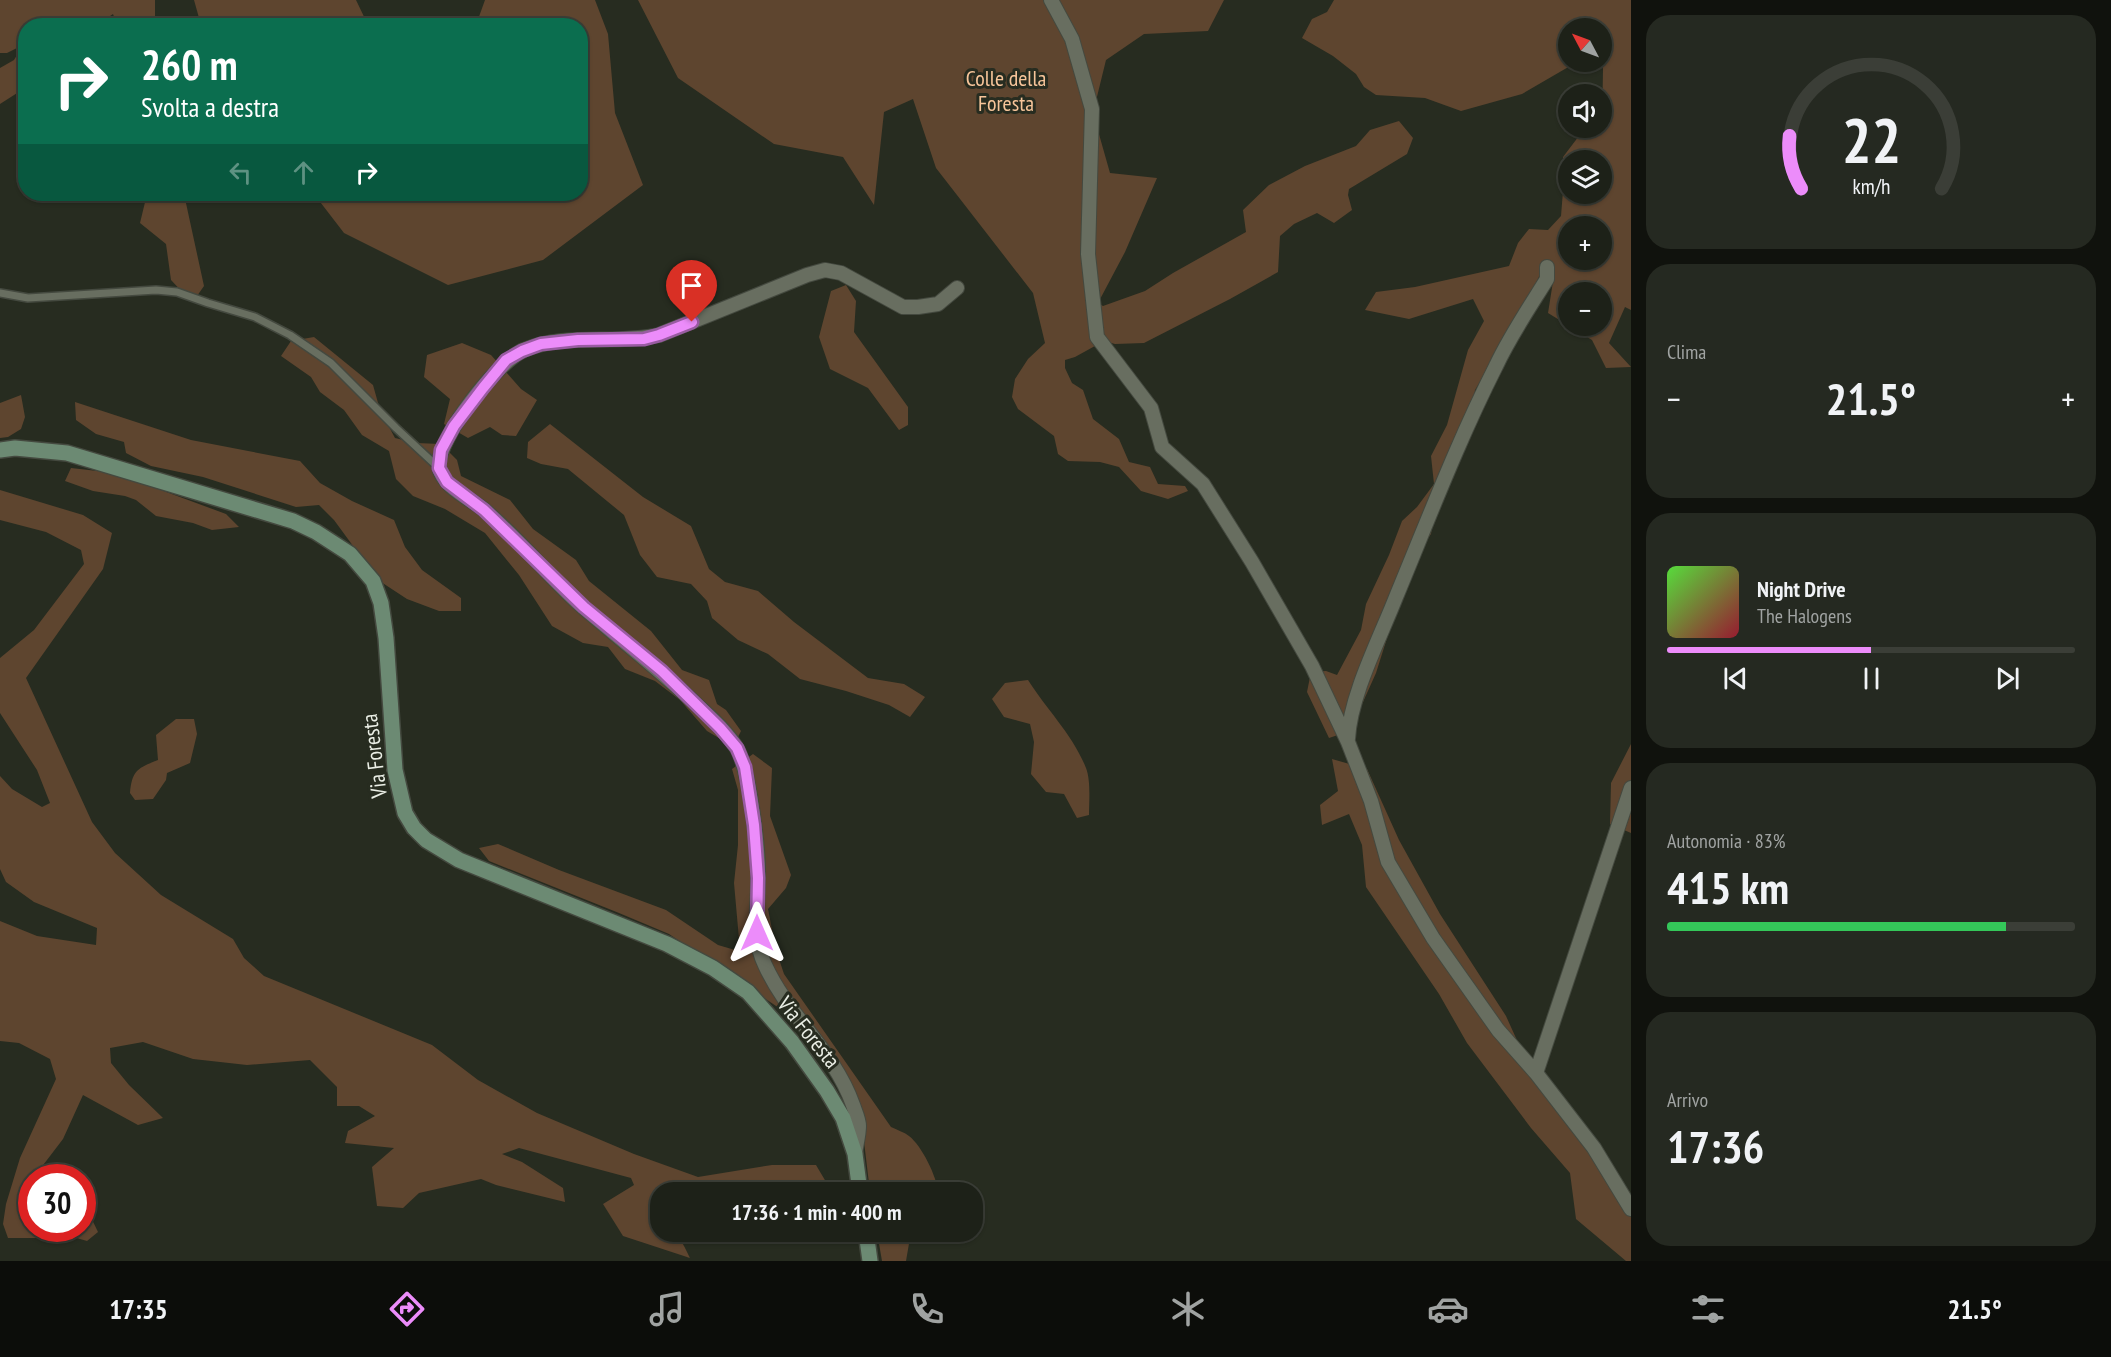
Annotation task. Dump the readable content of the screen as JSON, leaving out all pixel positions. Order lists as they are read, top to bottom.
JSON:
{
  "streets": {
    "main road": ["Via Foresta"]
  },
  "parks": ["Colle della Foresta"],
  "north": "top left",
  "page": {
    "map_buttons": ["+", "−"],
    "turn": ["260 m", "Svolta a destra"],
    "tile": [
      "Clima",
      ["Autonomia · 83%", "415 km"],
      ["Arrivo", "17:36"]
    ],
    "heat": ["−", "21.5°", "+"],
    "song": ["Night Drive", "The Halogens"],
    "limit": "30",
    "trip": "17:36 · 1 min · 400 m",
    "tabs": ["17:35", "21.5°"],
    "gauge": ["22", "km/h"]
  }
}
